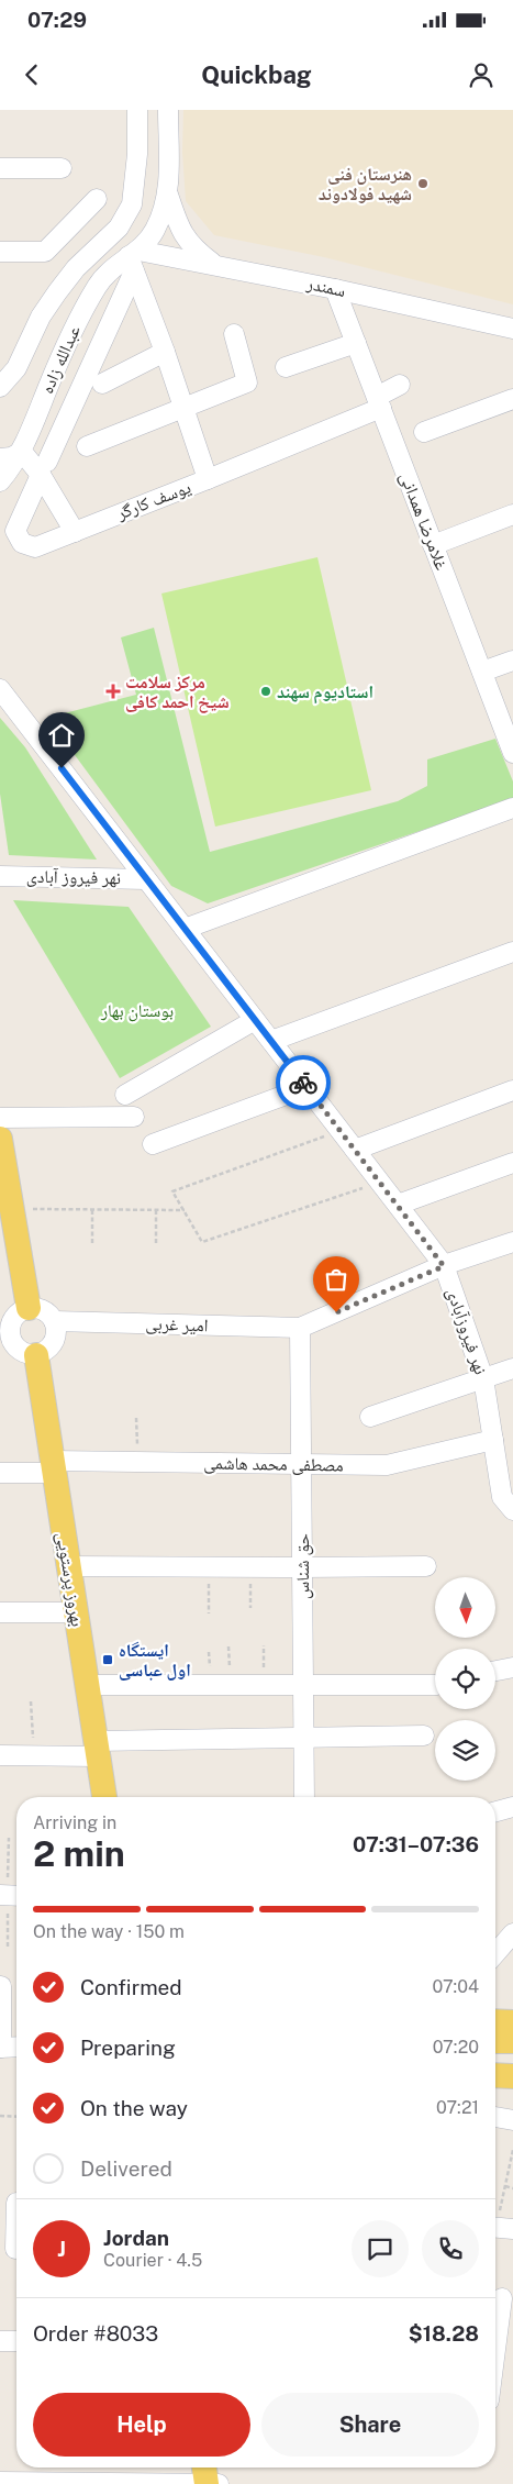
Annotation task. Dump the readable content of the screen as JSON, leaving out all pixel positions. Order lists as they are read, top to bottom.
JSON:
{
  "streets": {
    "main road": ["بهروز پرستویی"],
    "street": [
      "سمندر",
      "عبدالله زاده",
      "یوسف کارگر",
      "غلامرضا همدانی",
      "نهر فیروز آبادی",
      "امیر غربی",
      "نهر فیروزآبادی",
      "مصطفی محمد هاشمی",
      "حق شناس"
    ]
  },
  "crossings": [
    ["سمندر", "عبدالله زاده"],
    ["سمندر", "غلامرضا همدانی"],
    ["یوسف کارگر", "غلامرضا همدانی"],
    ["نهر فیروز آبادی", "نهر فیروزآبادی"],
    ["امیر غربی", "حق شناس"],
    ["امیر غربی", "بهروز پرستویی"],
    ["نهر فیروزآبادی", "مصطفی محمد هاشمی"],
    ["مصطفی محمد هاشمی", "حق شناس"],
    ["مصطفی محمد هاشمی", "بهروز پرستویی"]
  ],
  "parks": ["بوستان بهار"],
  "places": {
    "other": ["هنرستان فنی شهید فولادوند", "استادیوم سهند"],
    "health": ["مرکز سلامت شیخ احمد کافی"],
    "transit": ["ایستگاه اول عباسی"]
  },
  "north": "bottom",
  "page": {
    "status": "07:29",
    "header": "Quickbag",
    "heading": ["2 min", "Arriving in", "07:31–07:36"],
    "panel": [
      "Jordan",
      "Courier · 4.5",
      "Order #8033",
      "$18.28"
    ],
    "bar": "On the way · 150 m",
    "list": [
      ["Confirmed", "07:04"],
      ["Preparing", "07:20"],
      ["On the way", "07:21"],
      "Delivered"
    ],
    "round": "J",
    "buttons": ["Help", "Share"]
  }
}
